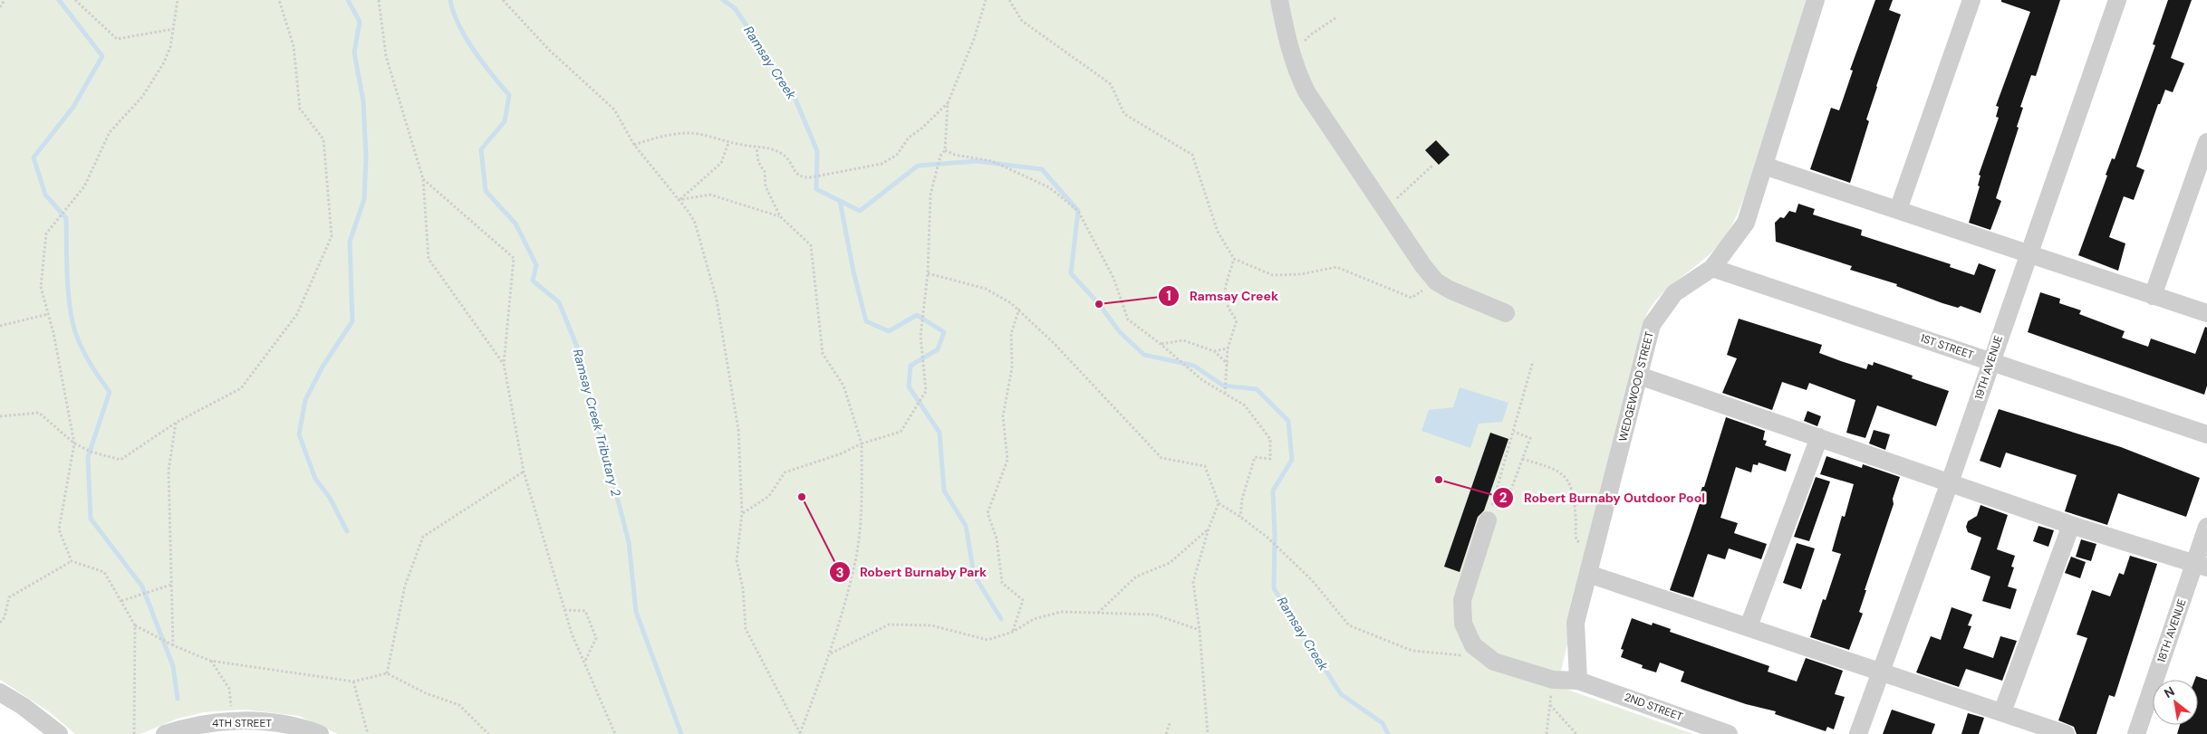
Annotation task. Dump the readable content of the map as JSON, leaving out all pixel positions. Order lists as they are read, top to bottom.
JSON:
{
  "streets": {
    "street": [
      "1ST STREET",
      "19TH AVENUE",
      "WEDGEWOOD STREET",
      "18TH AVENUE",
      "2ND STREET",
      "4TH STREET"
    ]
  },
  "crossings": [
    ["1ST STREET", "19TH AVENUE"],
    ["1ST STREET", "WEDGEWOOD STREET"],
    ["WEDGEWOOD STREET", "2ND STREET"]
  ],
  "water": ["Ramsay Creek", "Ramsay Creek Tributary 2"],
  "places": ["Ramsay Creek", "Robert Burnaby Outdoor Pool", "Robert Burnaby Park"],
  "north": "top left"
}
